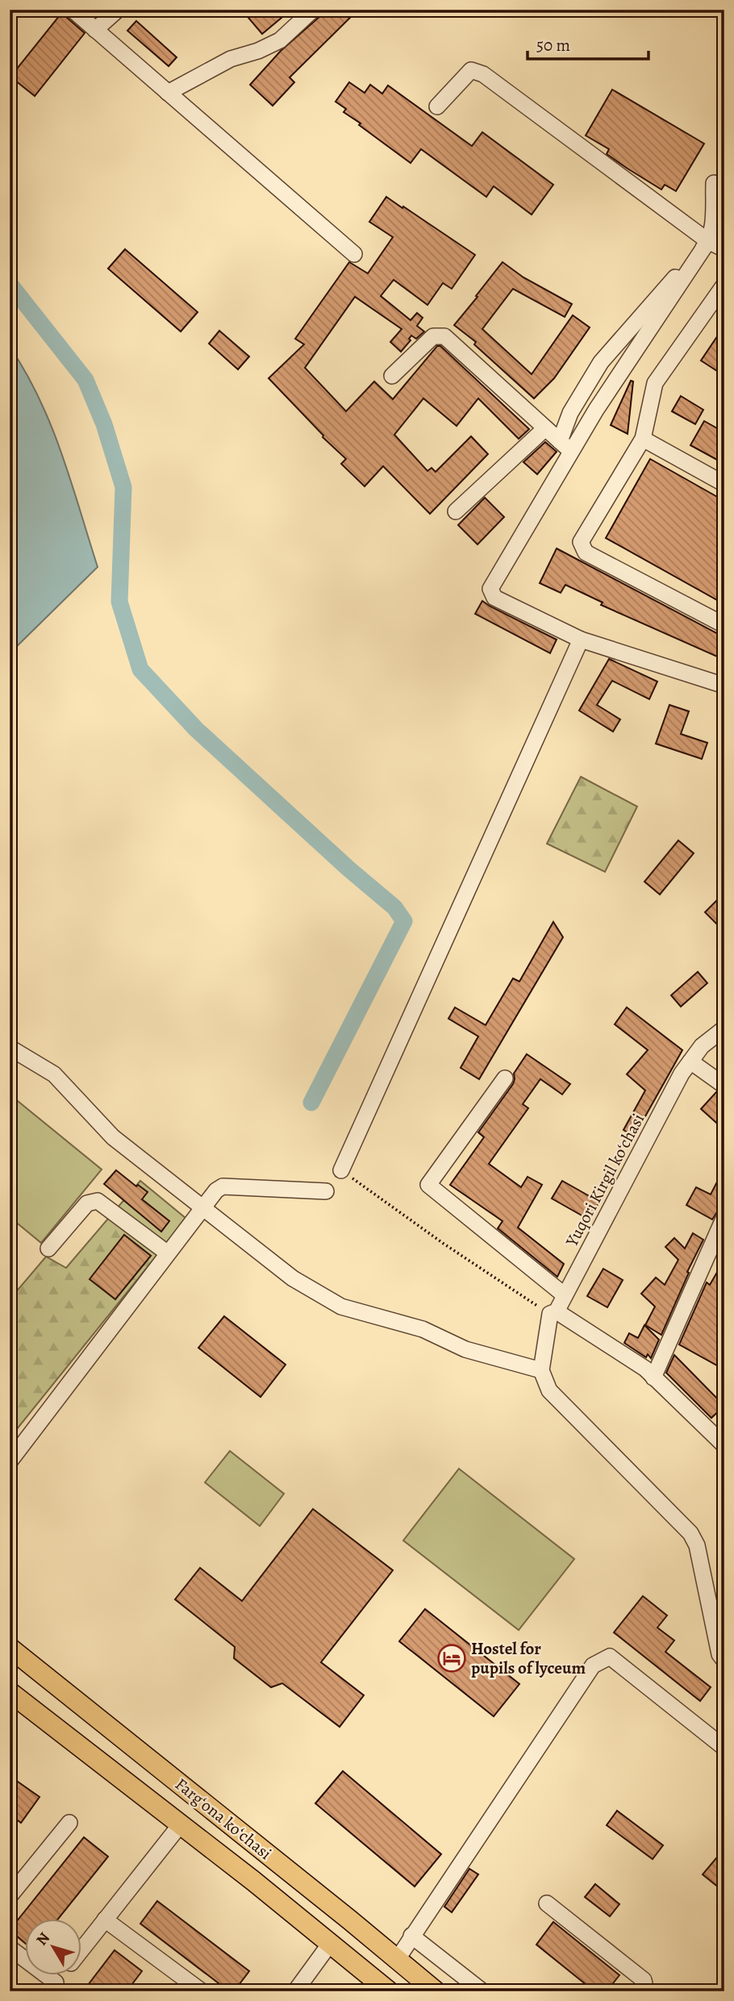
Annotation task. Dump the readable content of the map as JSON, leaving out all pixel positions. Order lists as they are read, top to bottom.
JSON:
{
  "streets": {
    "main road": ["Fargʻona koʻchasi"],
    "street": ["Yuqori Kirgil koʻchasi"]
  },
  "places": {
    "hotel": ["Hostel for pupils of lyceum"]
  },
  "scale_bar": "50 m",
  "north": "top left"
}
